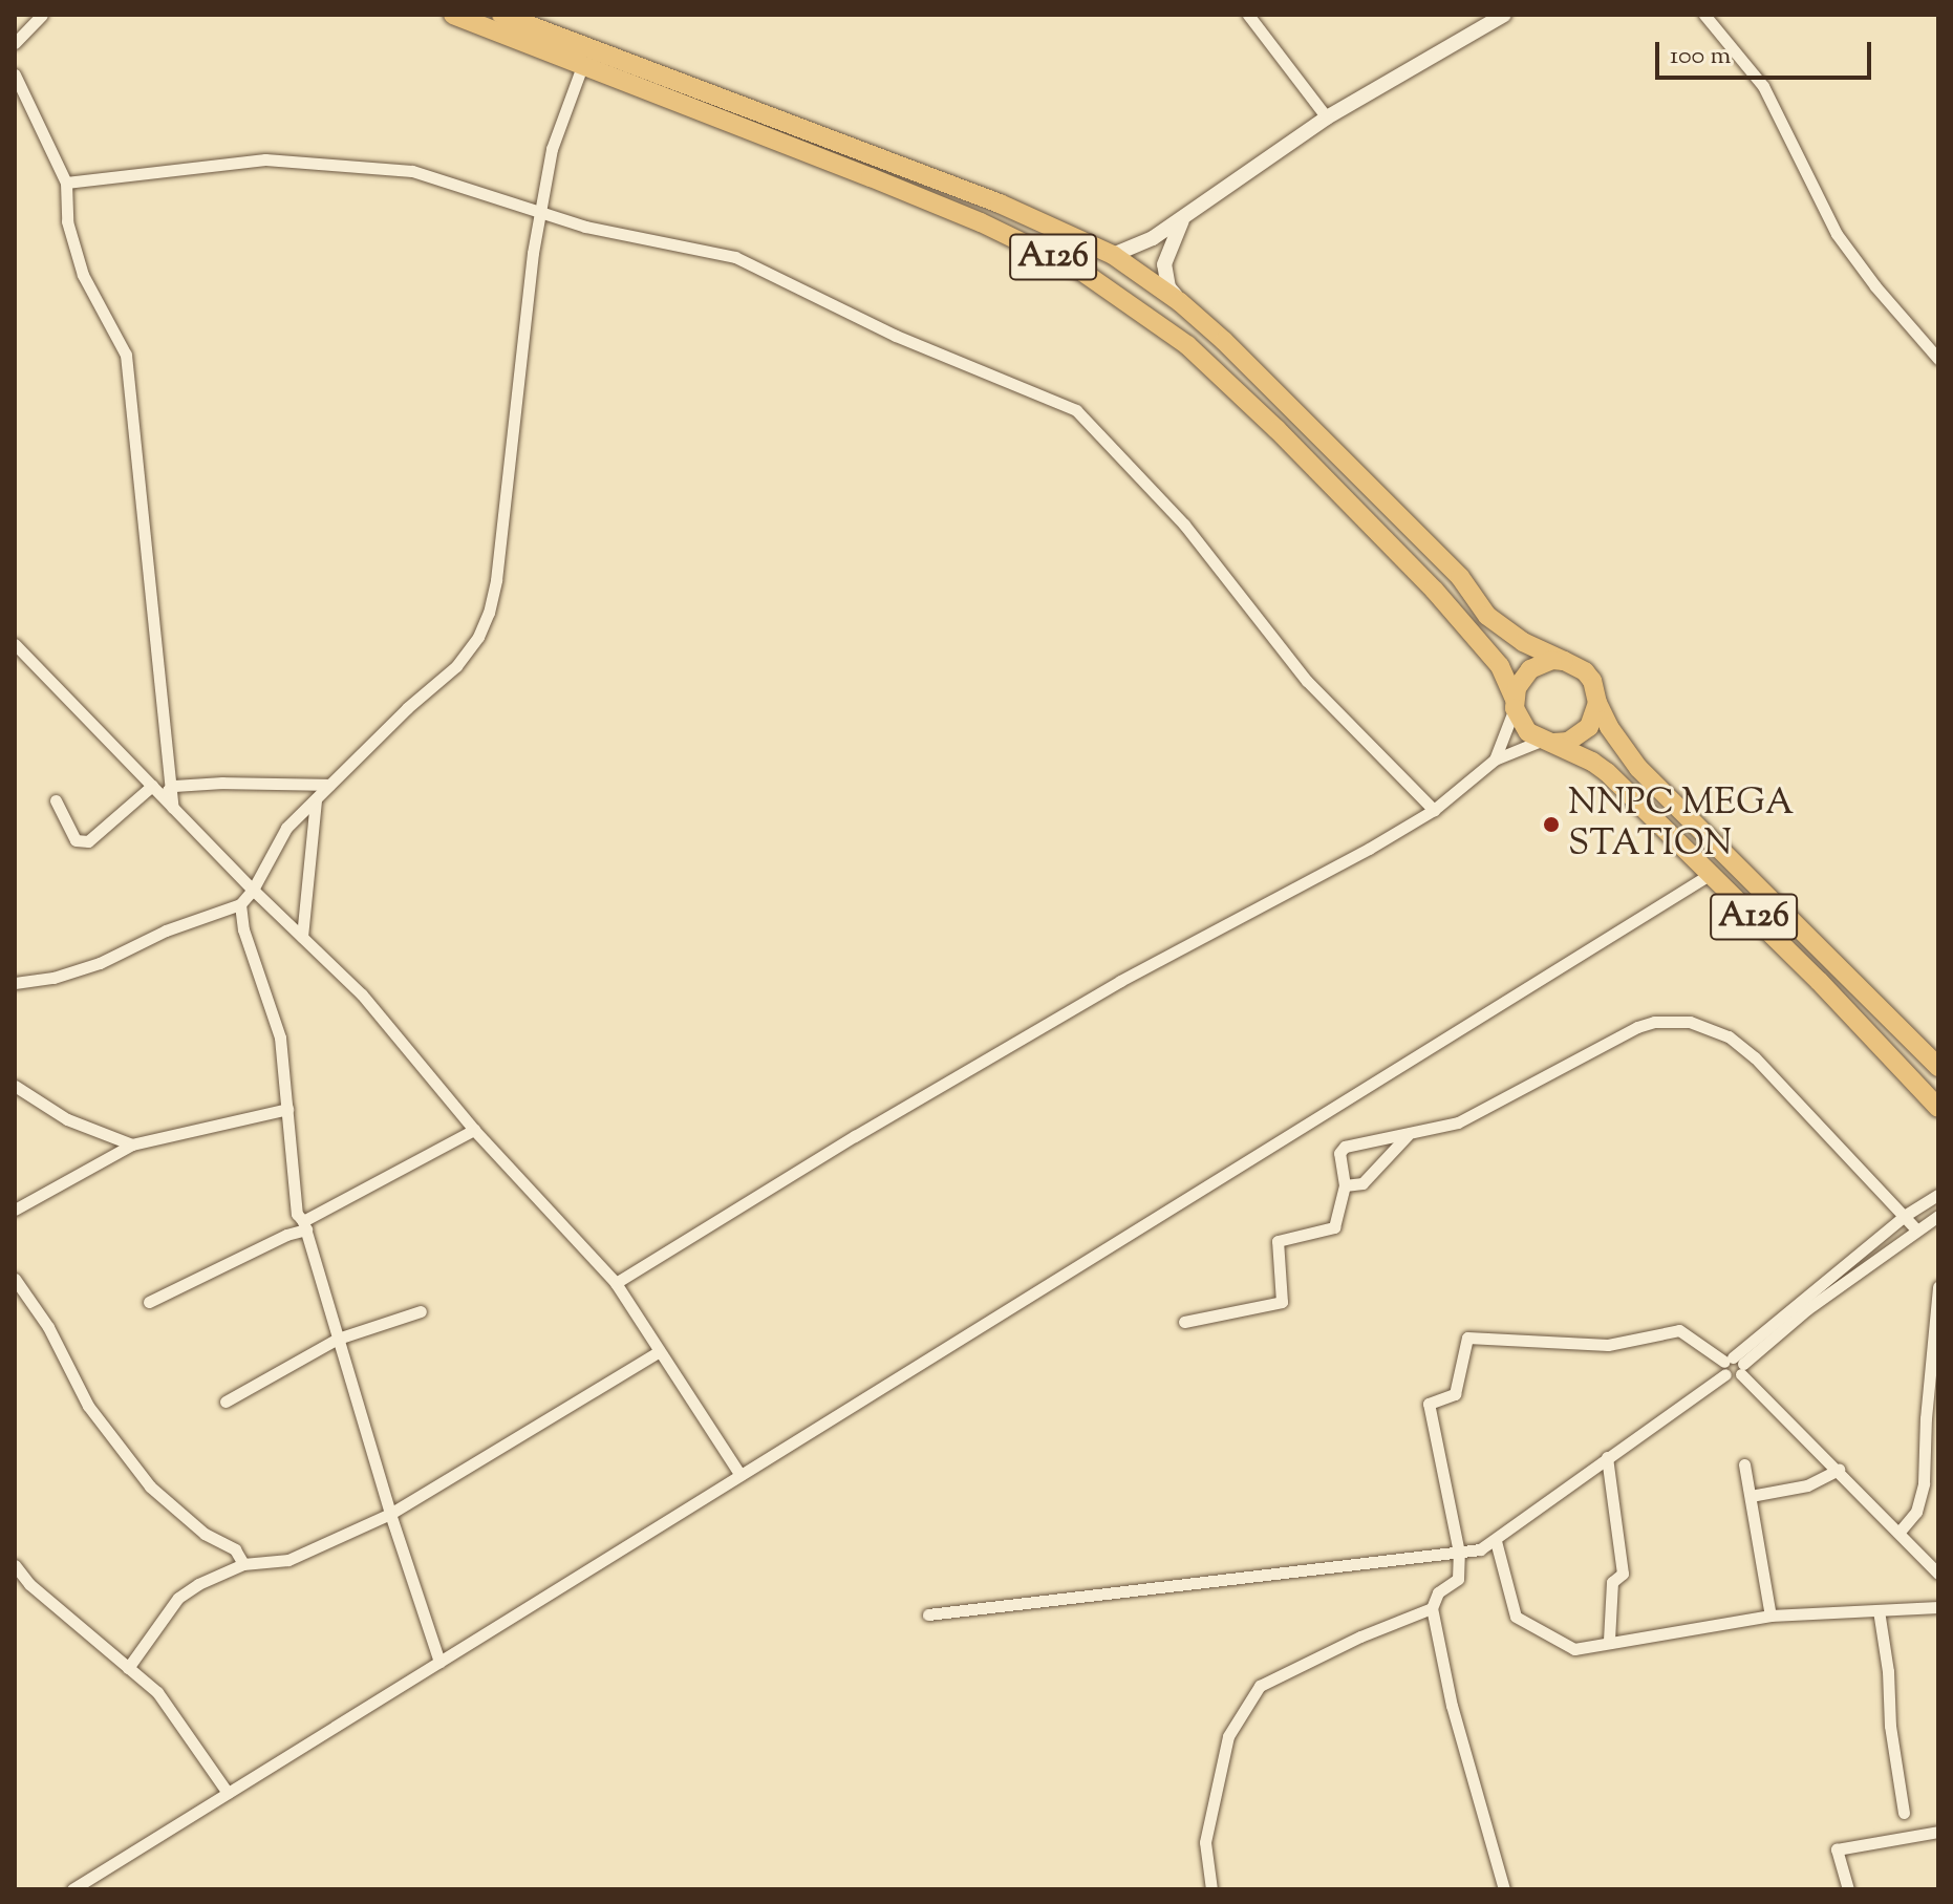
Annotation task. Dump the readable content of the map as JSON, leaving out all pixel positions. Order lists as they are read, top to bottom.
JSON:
{
  "streets": {
    "highway": ["A126"]
  },
  "places": ["NNPC MEGA STATION"],
  "scale_bar": "100 m"
}
